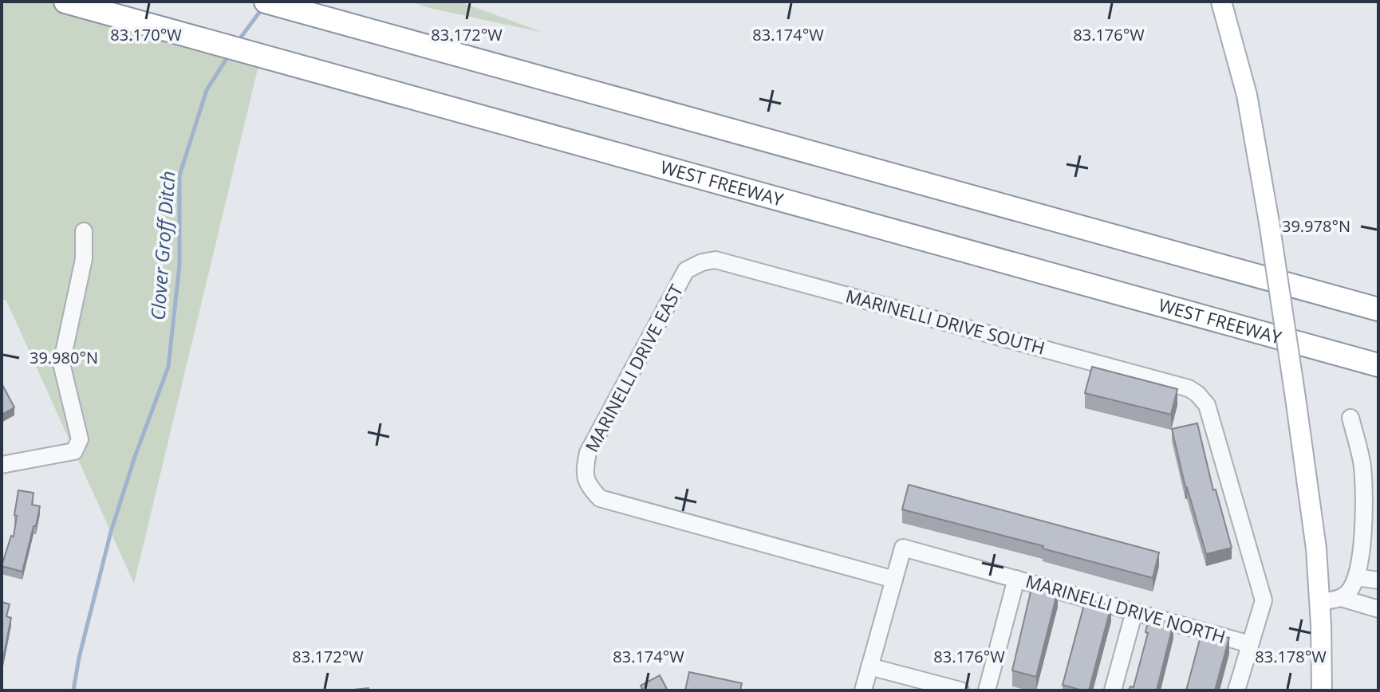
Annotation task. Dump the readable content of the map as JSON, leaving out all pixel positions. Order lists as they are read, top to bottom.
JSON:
{
  "streets": {
    "highway": ["WEST FREEWAY"],
    "street": ["MARINELLI DRIVE SOUTH", "MARINELLI DRIVE EAST", "MARINELLI DRIVE NORTH"]
  },
  "crossings": [
    ["MARINELLI DRIVE SOUTH", "MARINELLI DRIVE EAST"],
    ["MARINELLI DRIVE SOUTH", "MARINELLI DRIVE NORTH"],
    ["MARINELLI DRIVE EAST", "MARINELLI DRIVE NORTH"]
  ],
  "water": ["Clover Groff Ditch"],
  "coordinates": [
    "83.170°W",
    "83.172°W",
    "83.174°W",
    "83.176°W",
    "39.978°N",
    "39.980°N",
    "83.178°W"
  ]
}
